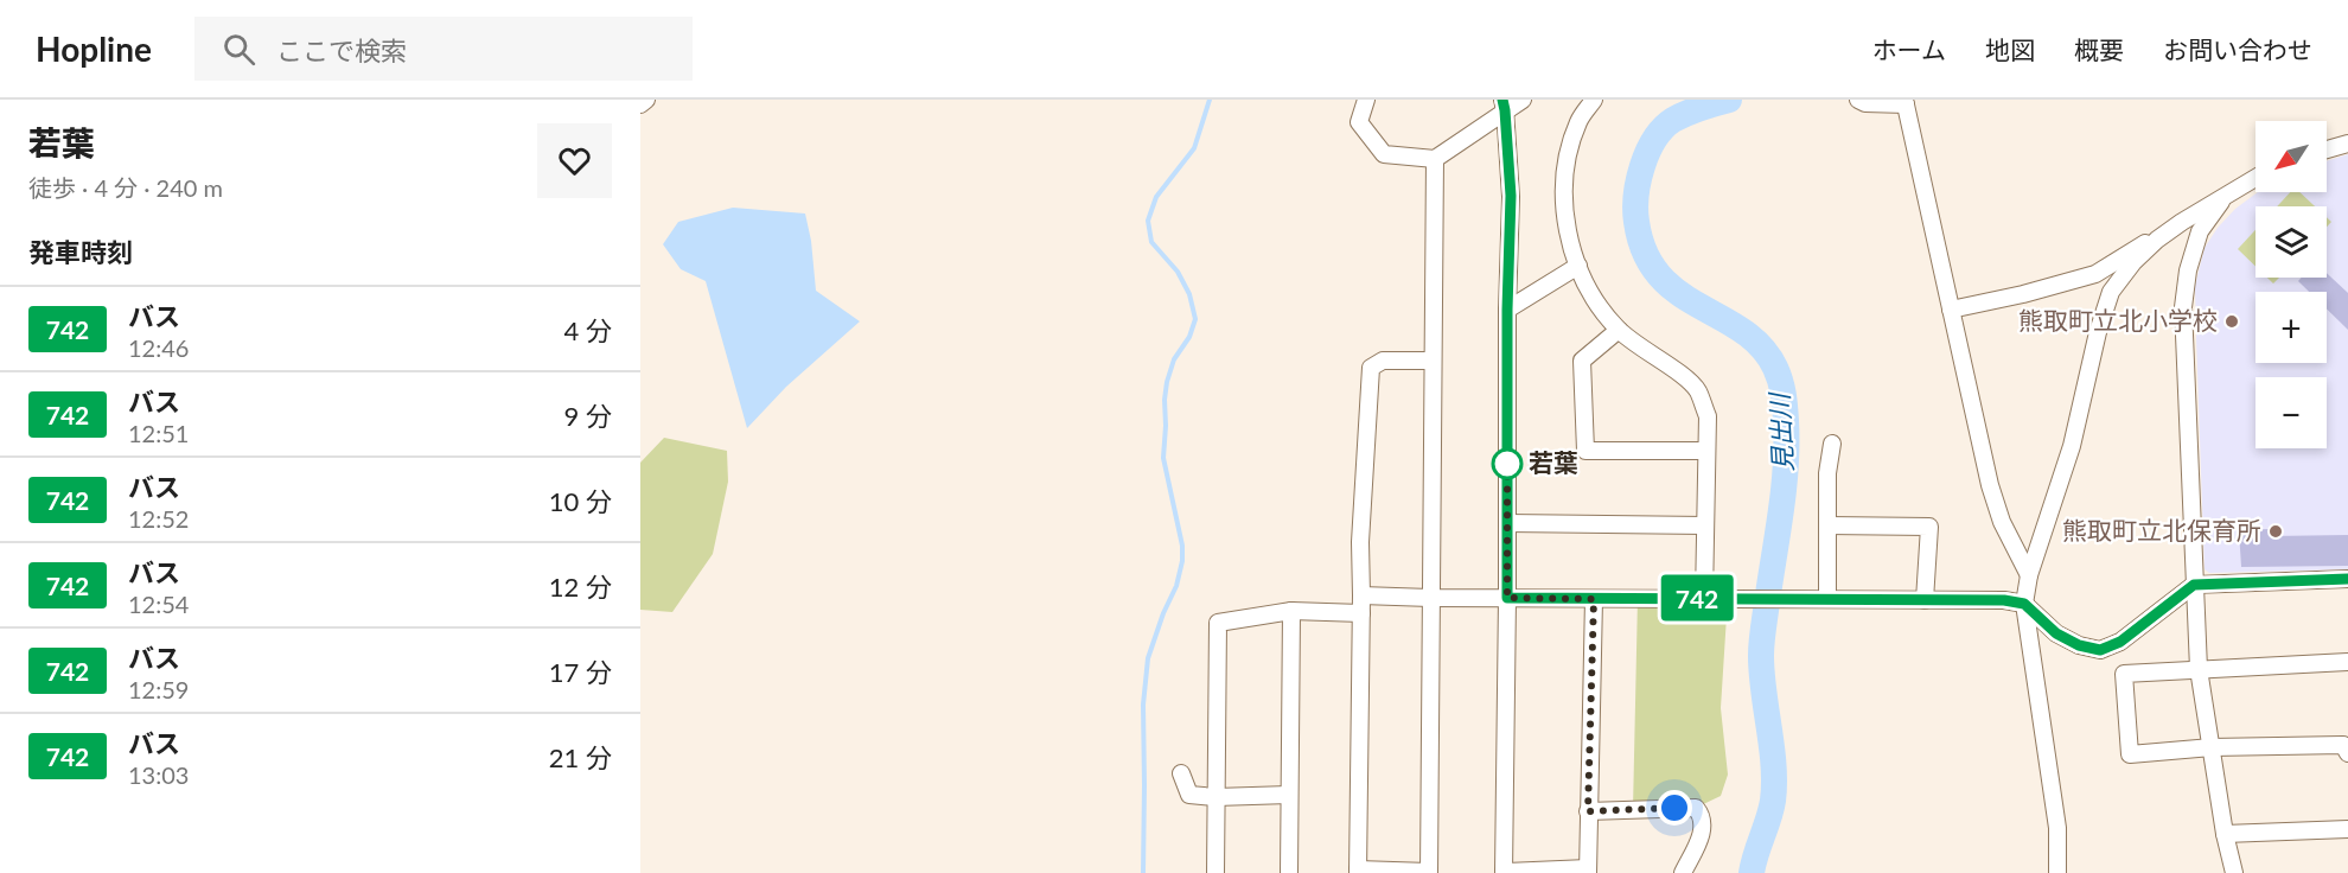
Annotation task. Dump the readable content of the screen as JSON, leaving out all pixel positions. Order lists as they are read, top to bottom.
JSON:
{
  "water": ["見出川"],
  "places": ["熊取町立北小学校", "若葉", "熊取町立北保育所"],
  "lines": ["bus line 742"],
  "north": "bottom left",
  "page": {
    "header": "Hopline",
    "search": "ここで検索",
    "nav": [
      "ホーム",
      "地図",
      "概要",
      "お問い合わせ"
    ],
    "heading": [
      ["若葉", "徒歩 · 4 分 · 240 m"],
      "発車時刻"
    ],
    "on_map": "742",
    "map_buttons": ["+", "−"],
    "list": [
      {
        "mark": "742",
        "name": "バス",
        "note": "12:46",
        "value": "4 分"
      },
      {
        "mark": "742",
        "name": "バス",
        "note": "12:51",
        "value": "9 分"
      },
      {
        "mark": "742",
        "name": "バス",
        "note": "12:52",
        "value": "10 分"
      },
      {
        "mark": "742",
        "name": "バス",
        "note": "12:54",
        "value": "12 分"
      },
      {
        "mark": "742",
        "name": "バス",
        "note": "12:59",
        "value": "17 分"
      },
      {
        "mark": "742",
        "name": "バス",
        "note": "13:03",
        "value": "21 分"
      }
    ]
  }
}
